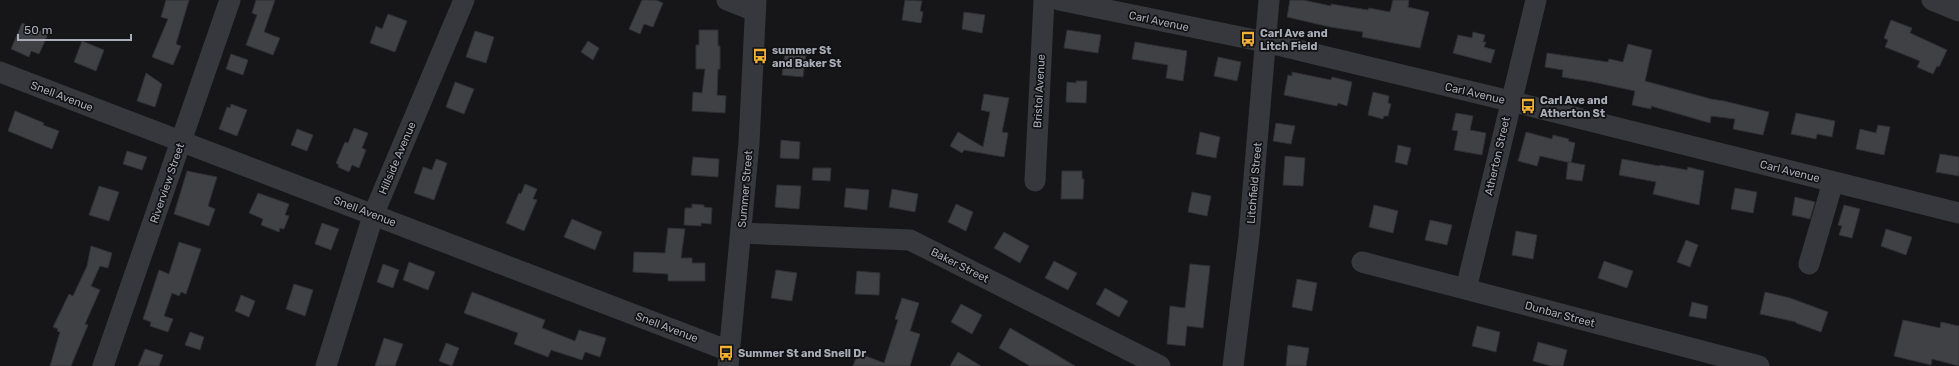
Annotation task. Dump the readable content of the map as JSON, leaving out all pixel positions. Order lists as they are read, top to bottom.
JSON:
{
  "streets": {
    "street": [
      "Carl Avenue",
      "Bristol Avenue",
      "Snell Avenue",
      "Atherton Street",
      "Hillside Avenue",
      "Riverview Street",
      "Litchfield Street",
      "Summer Street",
      "Baker Street",
      "Dunbar Street"
    ]
  },
  "crossings": [
    ["Carl Avenue", "Atherton Street"],
    ["Carl Avenue", "Litchfield Street"],
    ["Snell Avenue", "Hillside Avenue"],
    ["Snell Avenue", "Riverview Street"],
    ["Snell Avenue", "Summer Street"],
    ["Atherton Street", "Dunbar Street"],
    ["Summer Street", "Baker Street"]
  ],
  "places": {
    "bus stop": [
      "Carl Ave and Litch Field",
      "summer St and Baker St",
      "Carl Ave and Atherton St",
      "Summer St and Snell Dr"
    ]
  },
  "scale_bar": "50 m"
}
